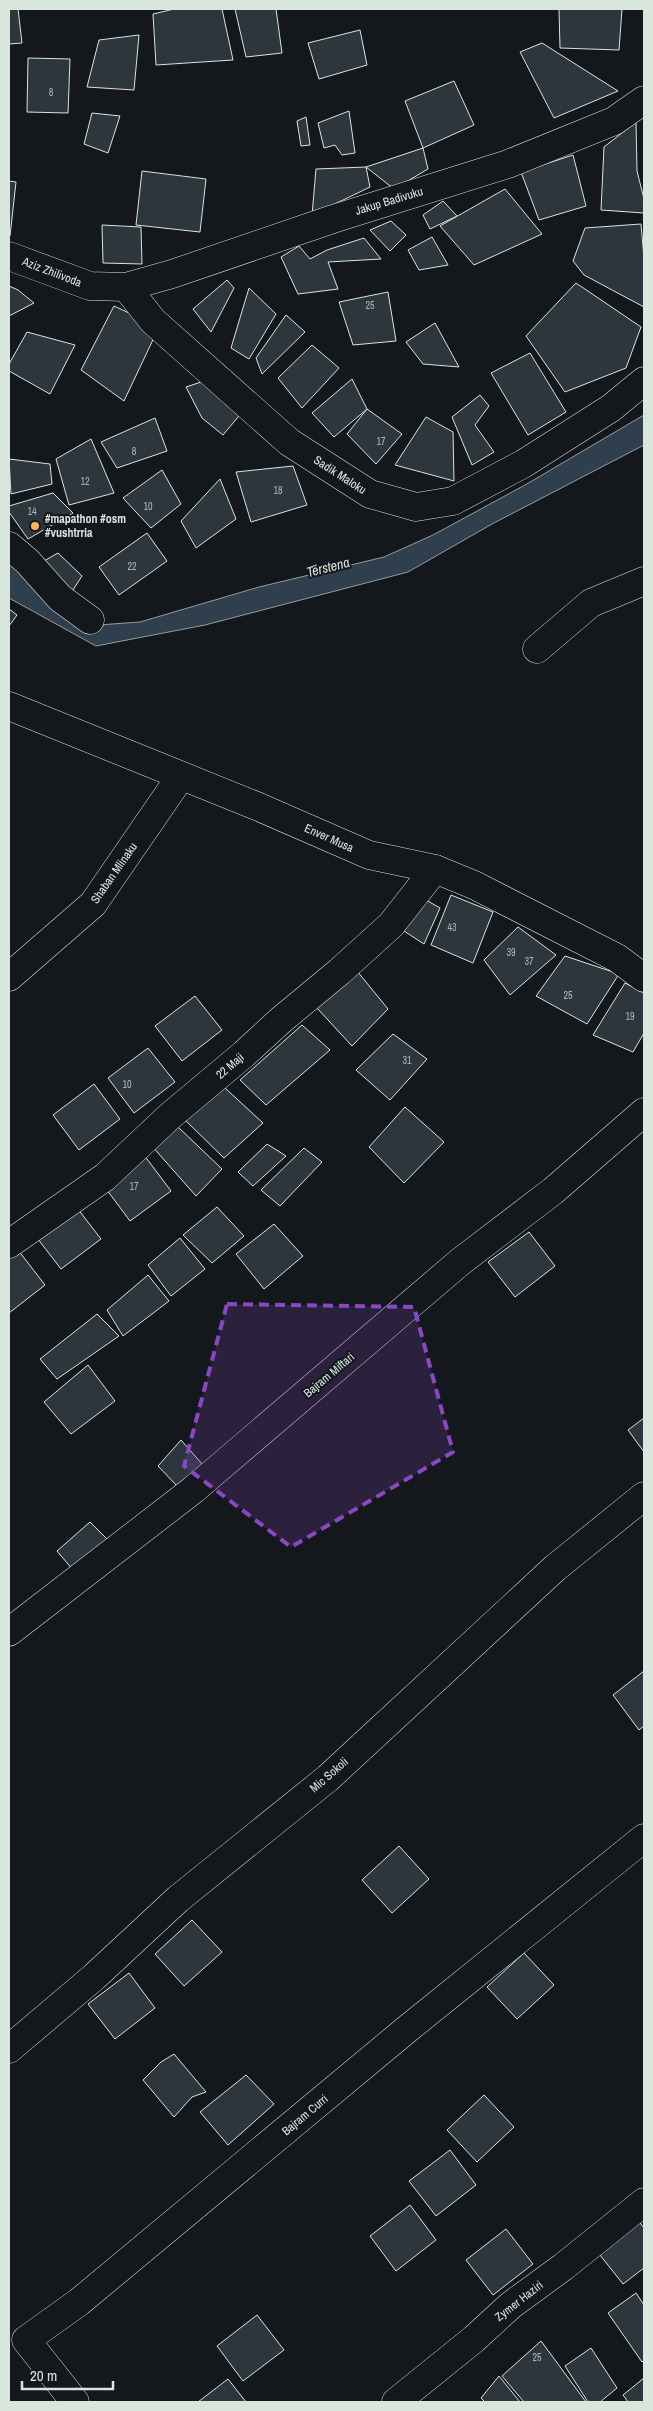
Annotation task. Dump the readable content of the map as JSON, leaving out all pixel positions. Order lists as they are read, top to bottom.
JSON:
{
  "streets": {
    "street": [
      "Jakup Badivuku",
      "Aziz Zhilivoda",
      "Sadik Maloku",
      "Enver Musa",
      "Shaban Mlinaku",
      "22 Maji",
      "Bajram Miftari",
      "Mic Sokoli",
      "Bajram Curri",
      "Zymer Haziri"
    ]
  },
  "crossings": [
    ["Jakup Badivuku", "Aziz Zhilivoda"],
    ["Jakup Badivuku", "Sadik Maloku"],
    ["Aziz Zhilivoda", "Sadik Maloku"],
    ["Enver Musa", "Shaban Mlinaku"],
    ["Enver Musa", "22 Maji"]
  ],
  "water": ["Tërstena"],
  "places": ["#mapathon #osm #vushtrria"],
  "house_numbers": [
    "8",
    "25",
    "17",
    "8",
    "12",
    "18",
    "10",
    "14",
    "22",
    "43",
    "39",
    "37",
    "25",
    "19",
    "31",
    "10",
    "17",
    "25"
  ],
  "scale_bar": "20 m"
}
